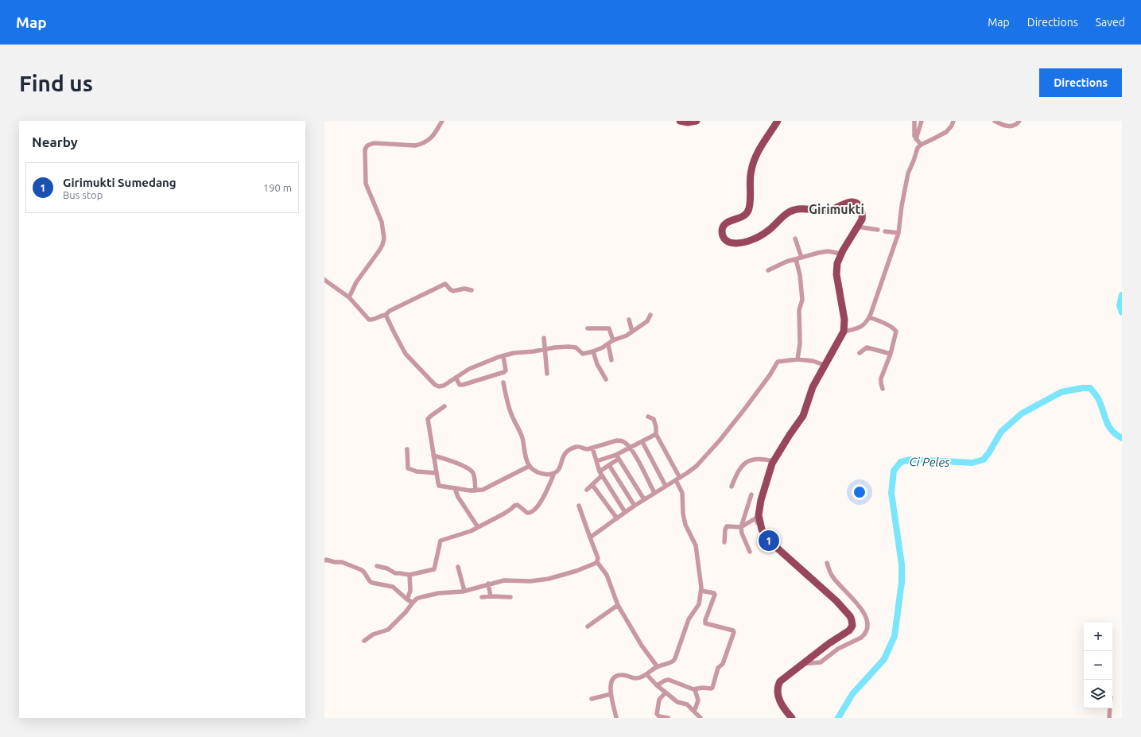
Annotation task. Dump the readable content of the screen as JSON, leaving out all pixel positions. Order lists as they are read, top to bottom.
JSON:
{
  "districts": ["Girimukti"],
  "water": ["Ci Peles"],
  "page": {
    "header": "Map",
    "nav": ["Map", "Directions", "Saved"],
    "buttons": "Directions",
    "title": "Find us",
    "heading": "Nearby",
    "list": [
      {
        "mark": "1",
        "name": "Girimukti Sumedang",
        "note": "Bus stop",
        "value": "190 m"
      }
    ],
    "pins": "1",
    "map_buttons": ["+", "−"]
  }
}
